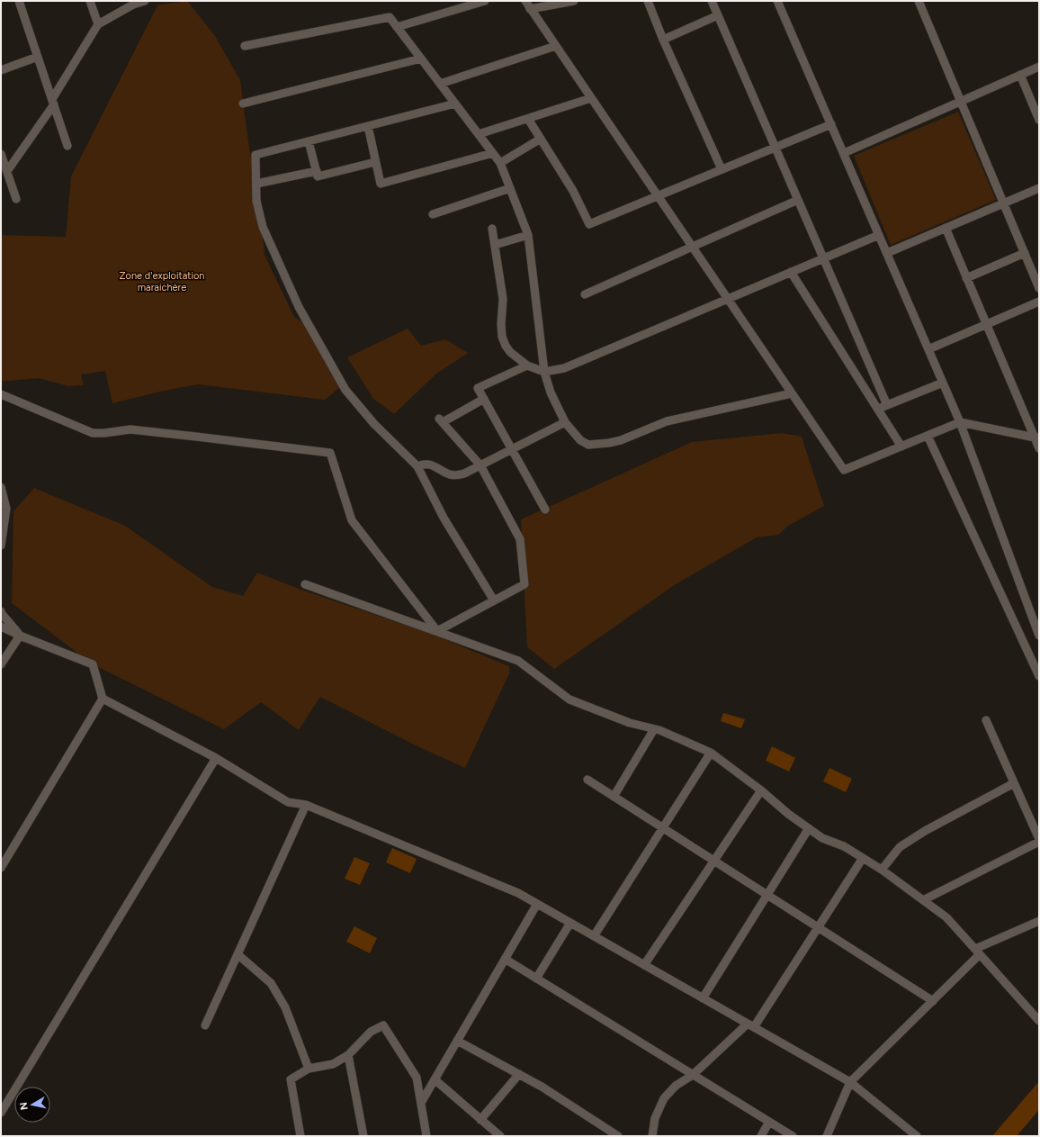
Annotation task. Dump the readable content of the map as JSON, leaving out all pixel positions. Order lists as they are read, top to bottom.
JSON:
{
  "parks": ["Zone d'exploitation maraichère"],
  "north": "left"
}
